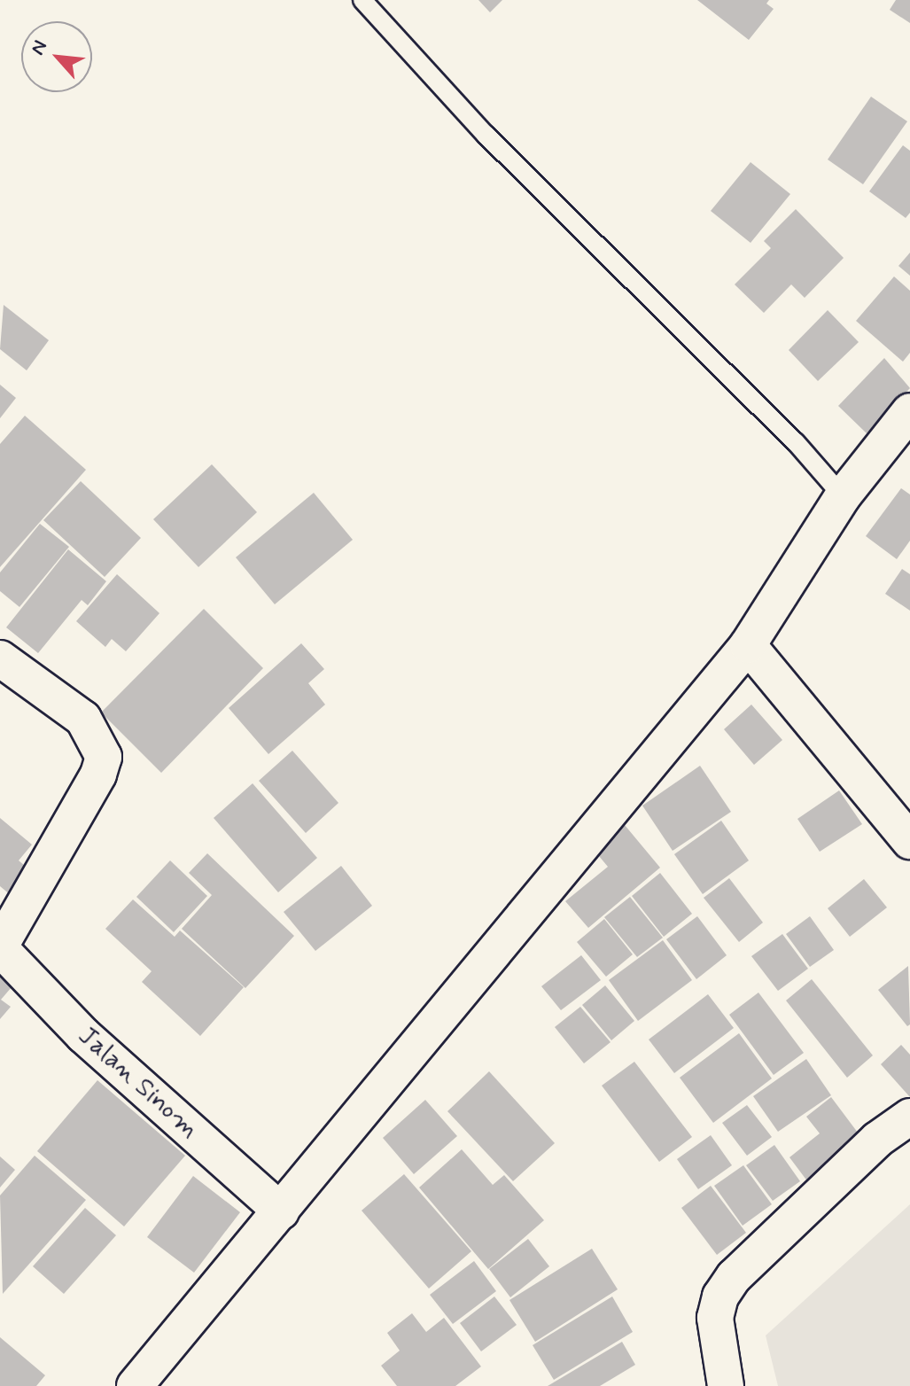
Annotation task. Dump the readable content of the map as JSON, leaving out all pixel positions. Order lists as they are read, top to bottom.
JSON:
{
  "streets": {
    "street": ["Jalan Sinom"]
  },
  "north": "top left"
}
